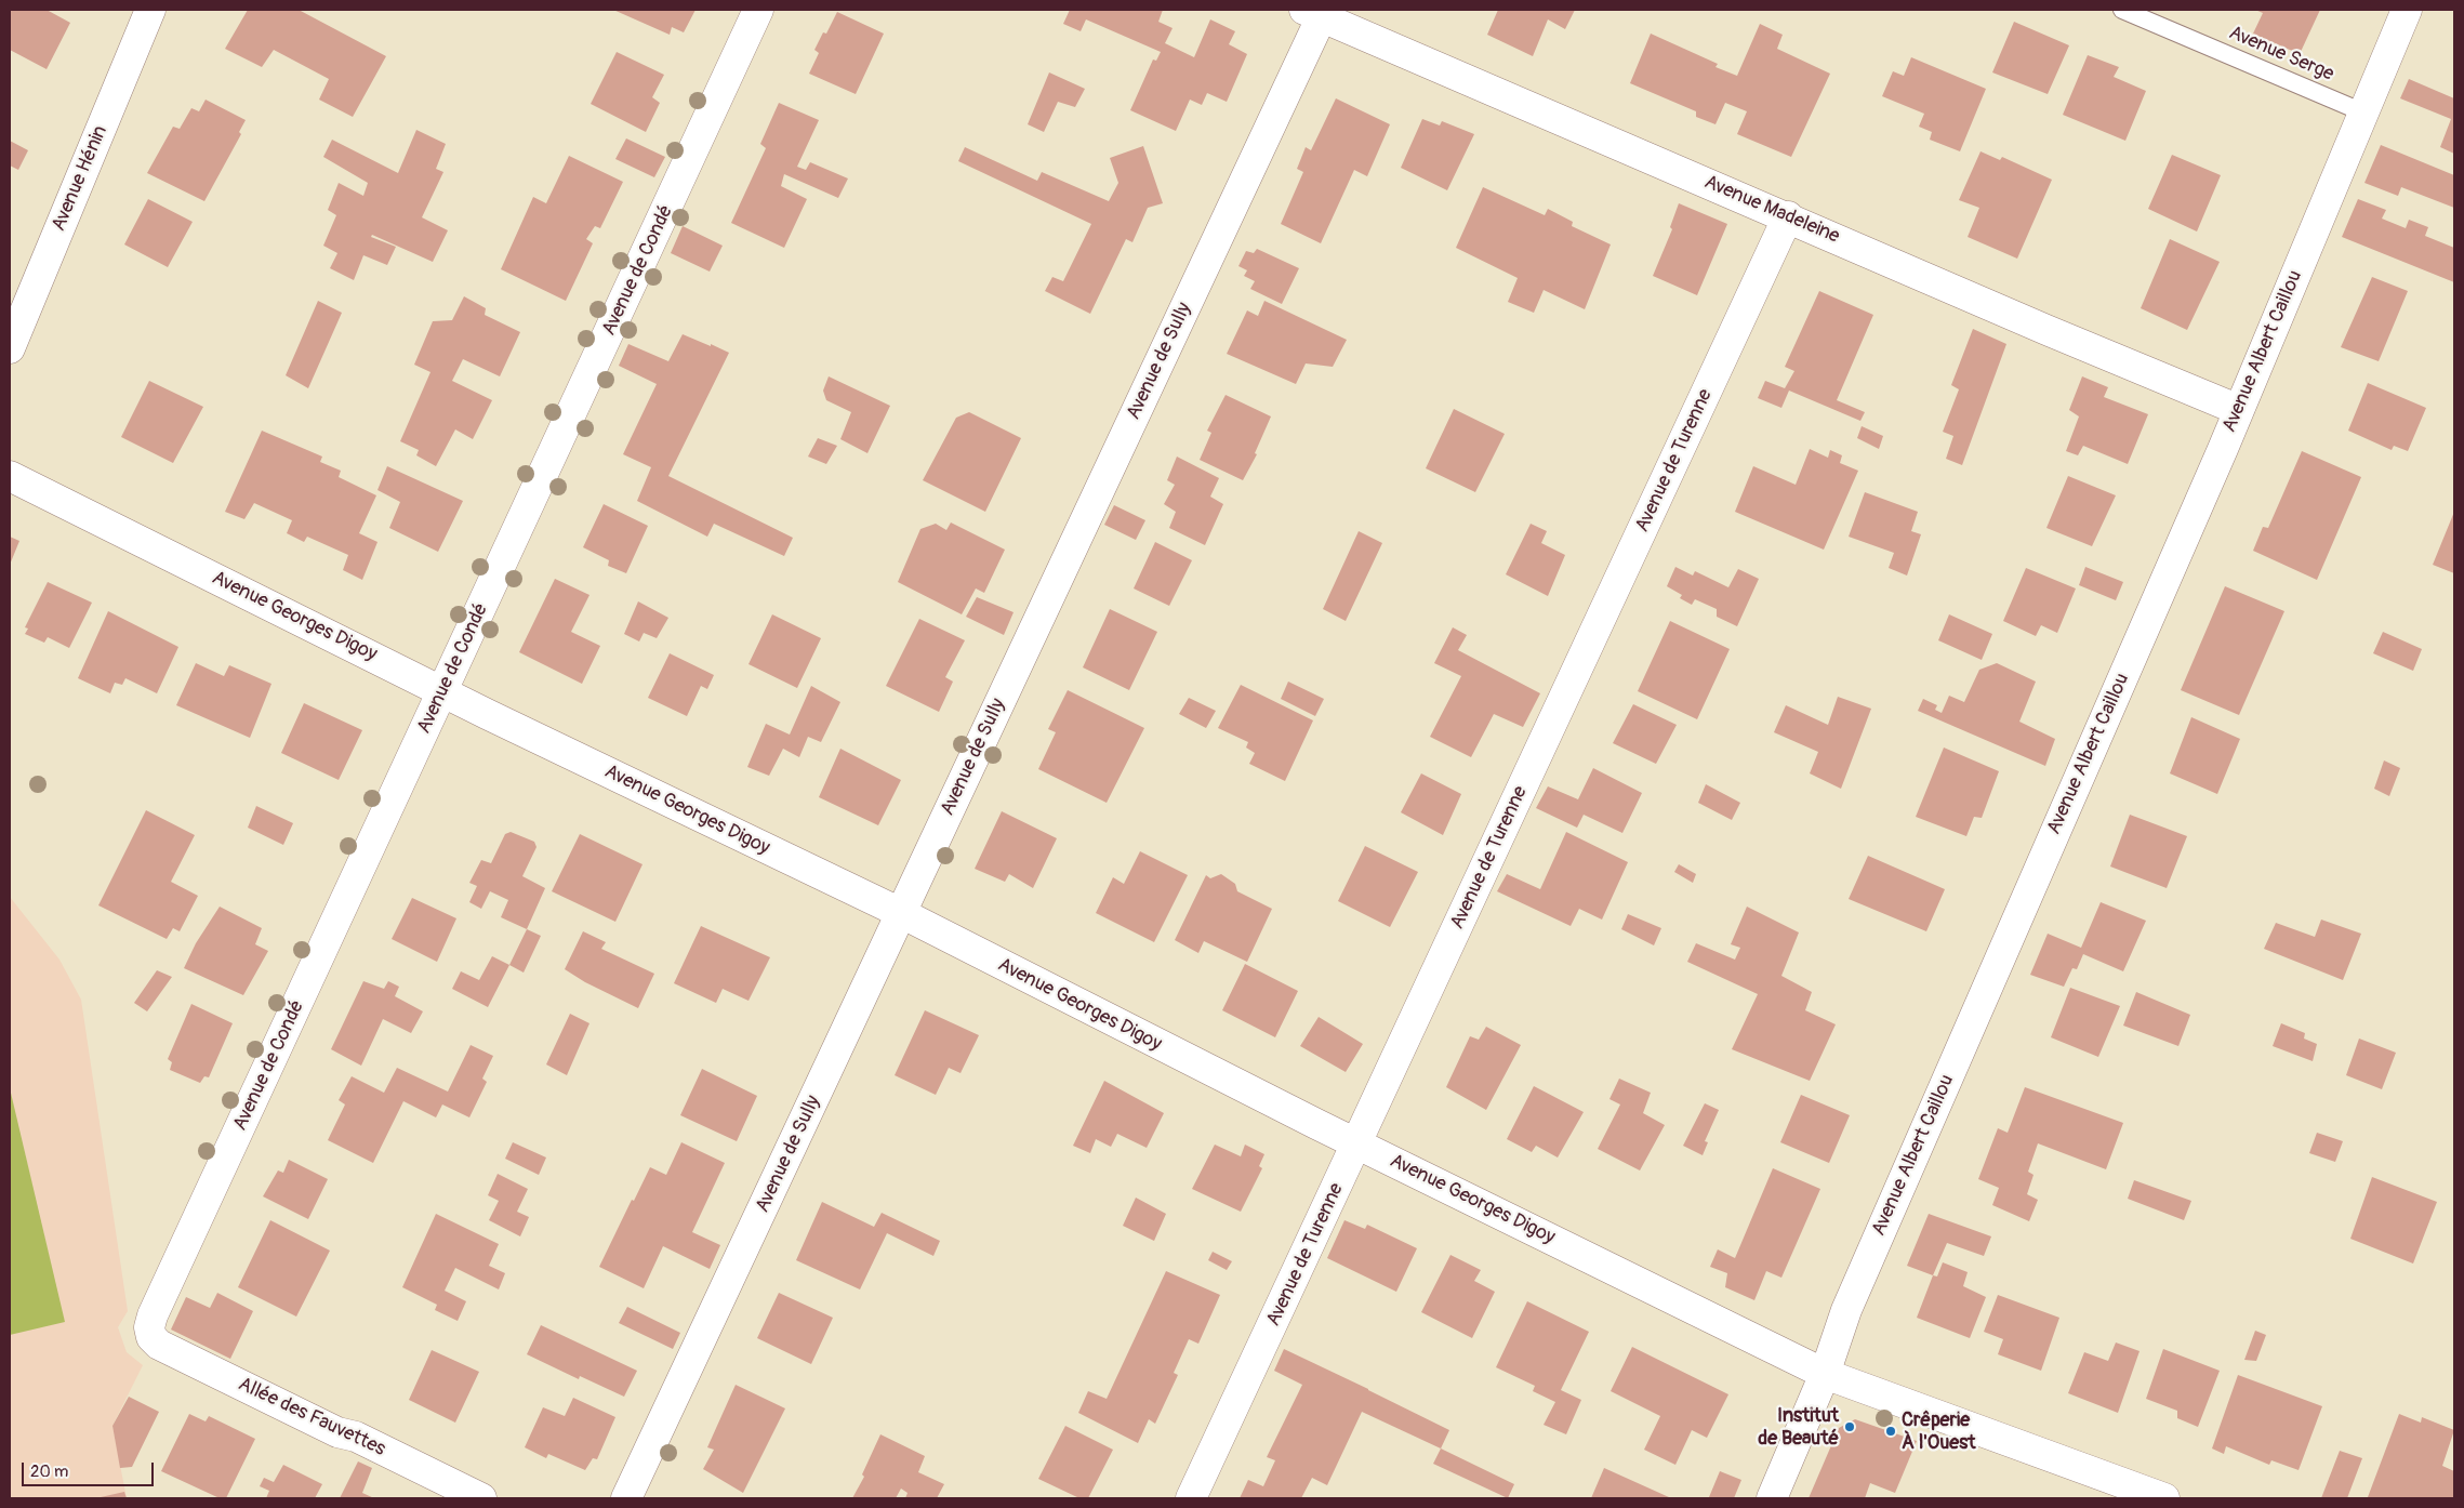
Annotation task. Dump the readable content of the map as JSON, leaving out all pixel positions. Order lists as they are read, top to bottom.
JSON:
{
  "streets": {
    "street": [
      "Avenue Hénin",
      "Avenue Madeleine",
      "Avenue de Condé",
      "Avenue Albert Caillou",
      "Avenue de Sully",
      "Avenue de Turenne",
      "Avenue Georges Digoy",
      "Allée des Fauvettes"
    ],
    "lane": ["Avenue Serge"]
  },
  "crossings": [
    ["Avenue Serge", "Avenue Albert Caillou"],
    ["Avenue Madeleine", "Avenue Albert Caillou"],
    ["Avenue Madeleine", "Avenue de Sully"],
    ["Avenue Madeleine", "Avenue de Turenne"],
    ["Avenue de Condé", "Avenue Georges Digoy"],
    ["Avenue de Condé", "Allée des Fauvettes"],
    ["Avenue Albert Caillou", "Avenue Georges Digoy"],
    ["Avenue de Sully", "Avenue Georges Digoy"],
    ["Avenue de Turenne", "Avenue Georges Digoy"]
  ],
  "places": ["Institut de Beauté", "Crêperie À l'Ouest"],
  "scale_bar": "20 m"
}
